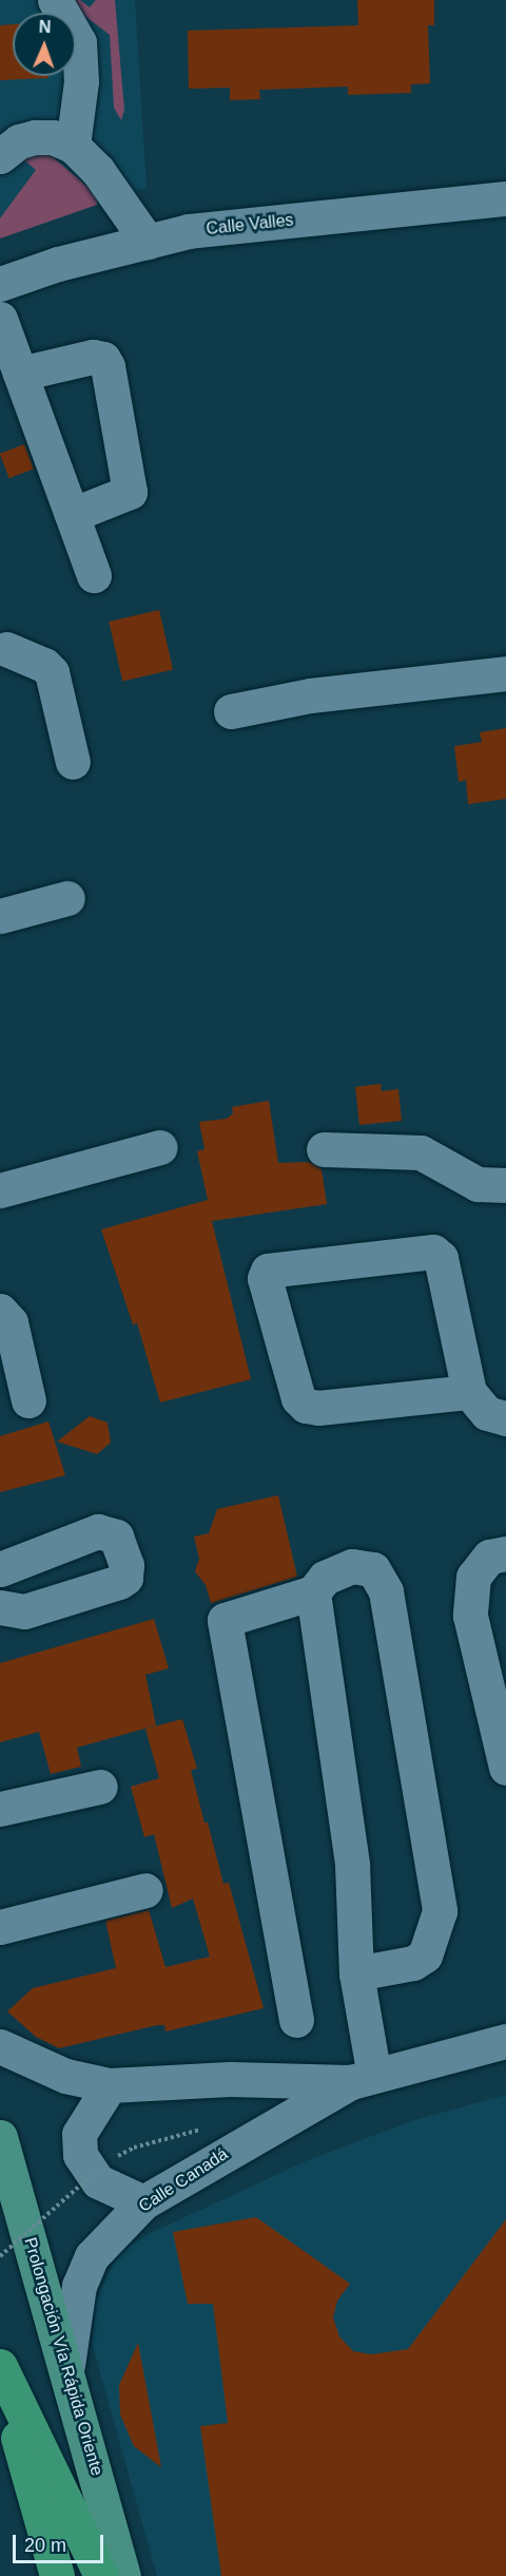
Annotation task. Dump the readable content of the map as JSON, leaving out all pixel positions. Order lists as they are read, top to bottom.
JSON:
{
  "streets": {
    "main road": ["Prolongación Vía Rápida Oriente"],
    "street": ["Calle Valles", "Calle Canadá"]
  },
  "crossings": [
    ["Calle Canadá", "Prolongación Vía Rápida Oriente"]
  ],
  "scale_bar": "20 m",
  "north": "top"
}
